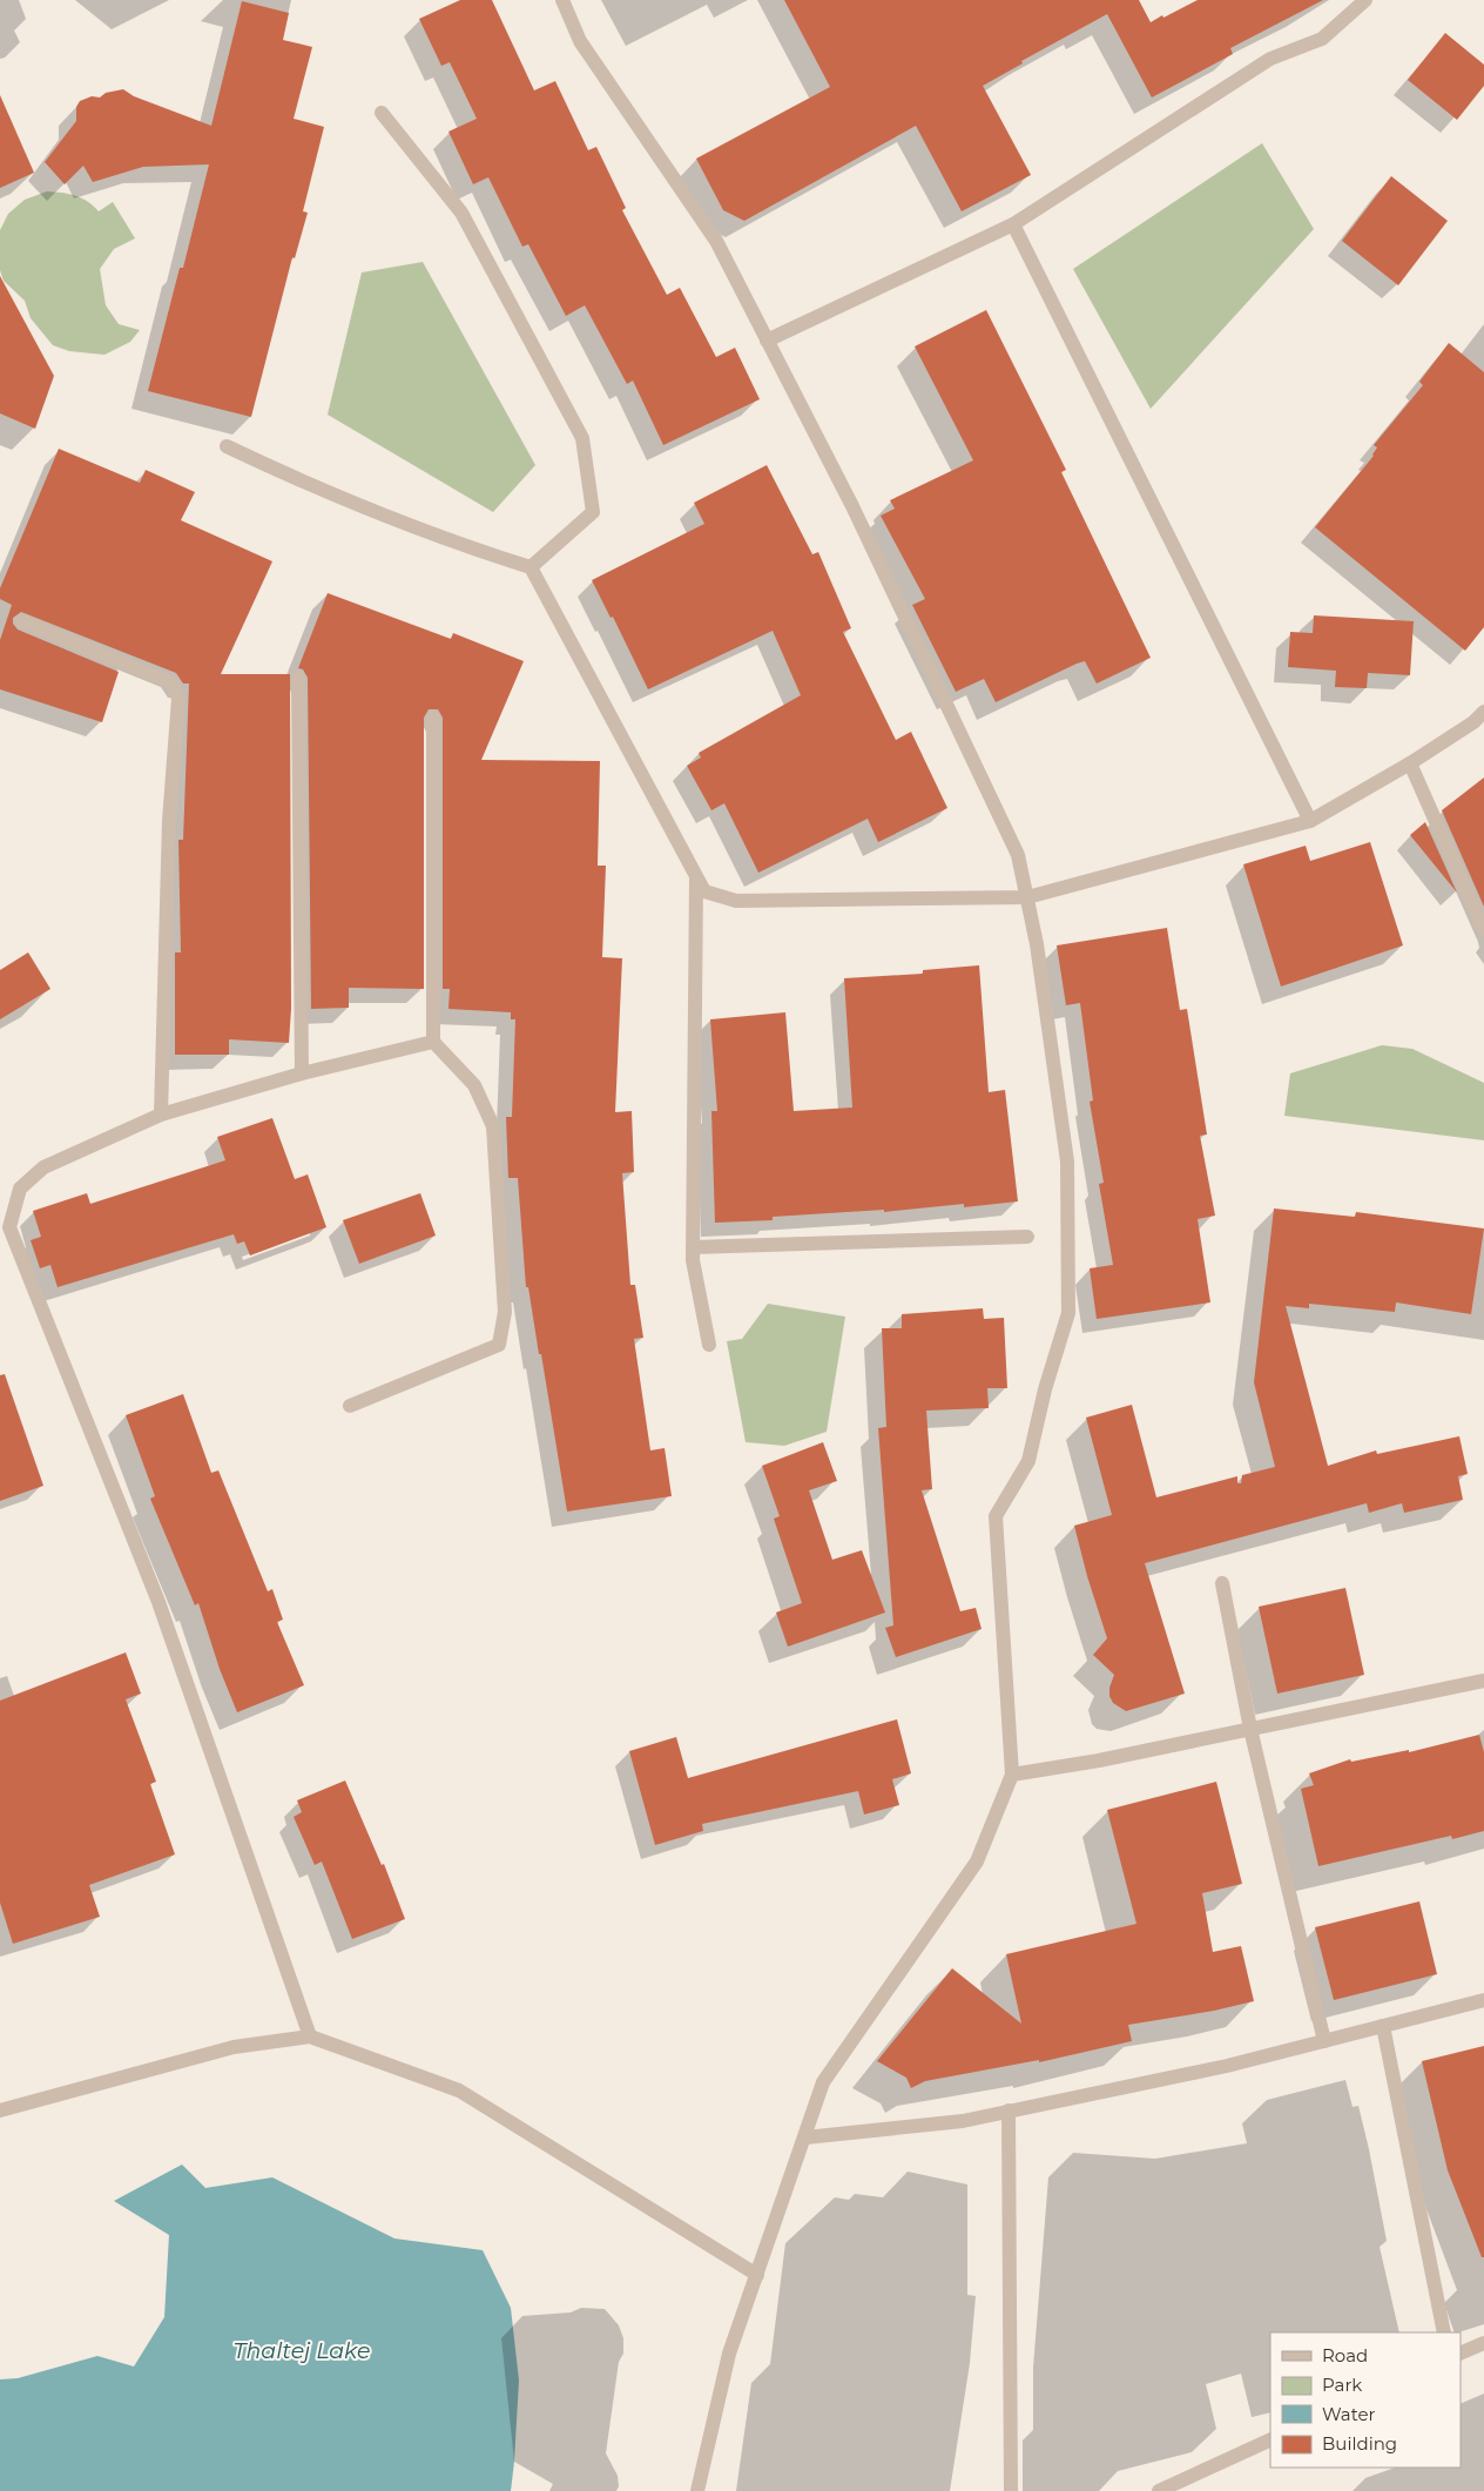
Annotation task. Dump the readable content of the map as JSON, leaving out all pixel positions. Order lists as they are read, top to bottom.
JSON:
{
  "water": ["Thaltej Lake"],
  "legend": [
    "Road",
    "Park",
    "Water",
    "Building"
  ]
}
